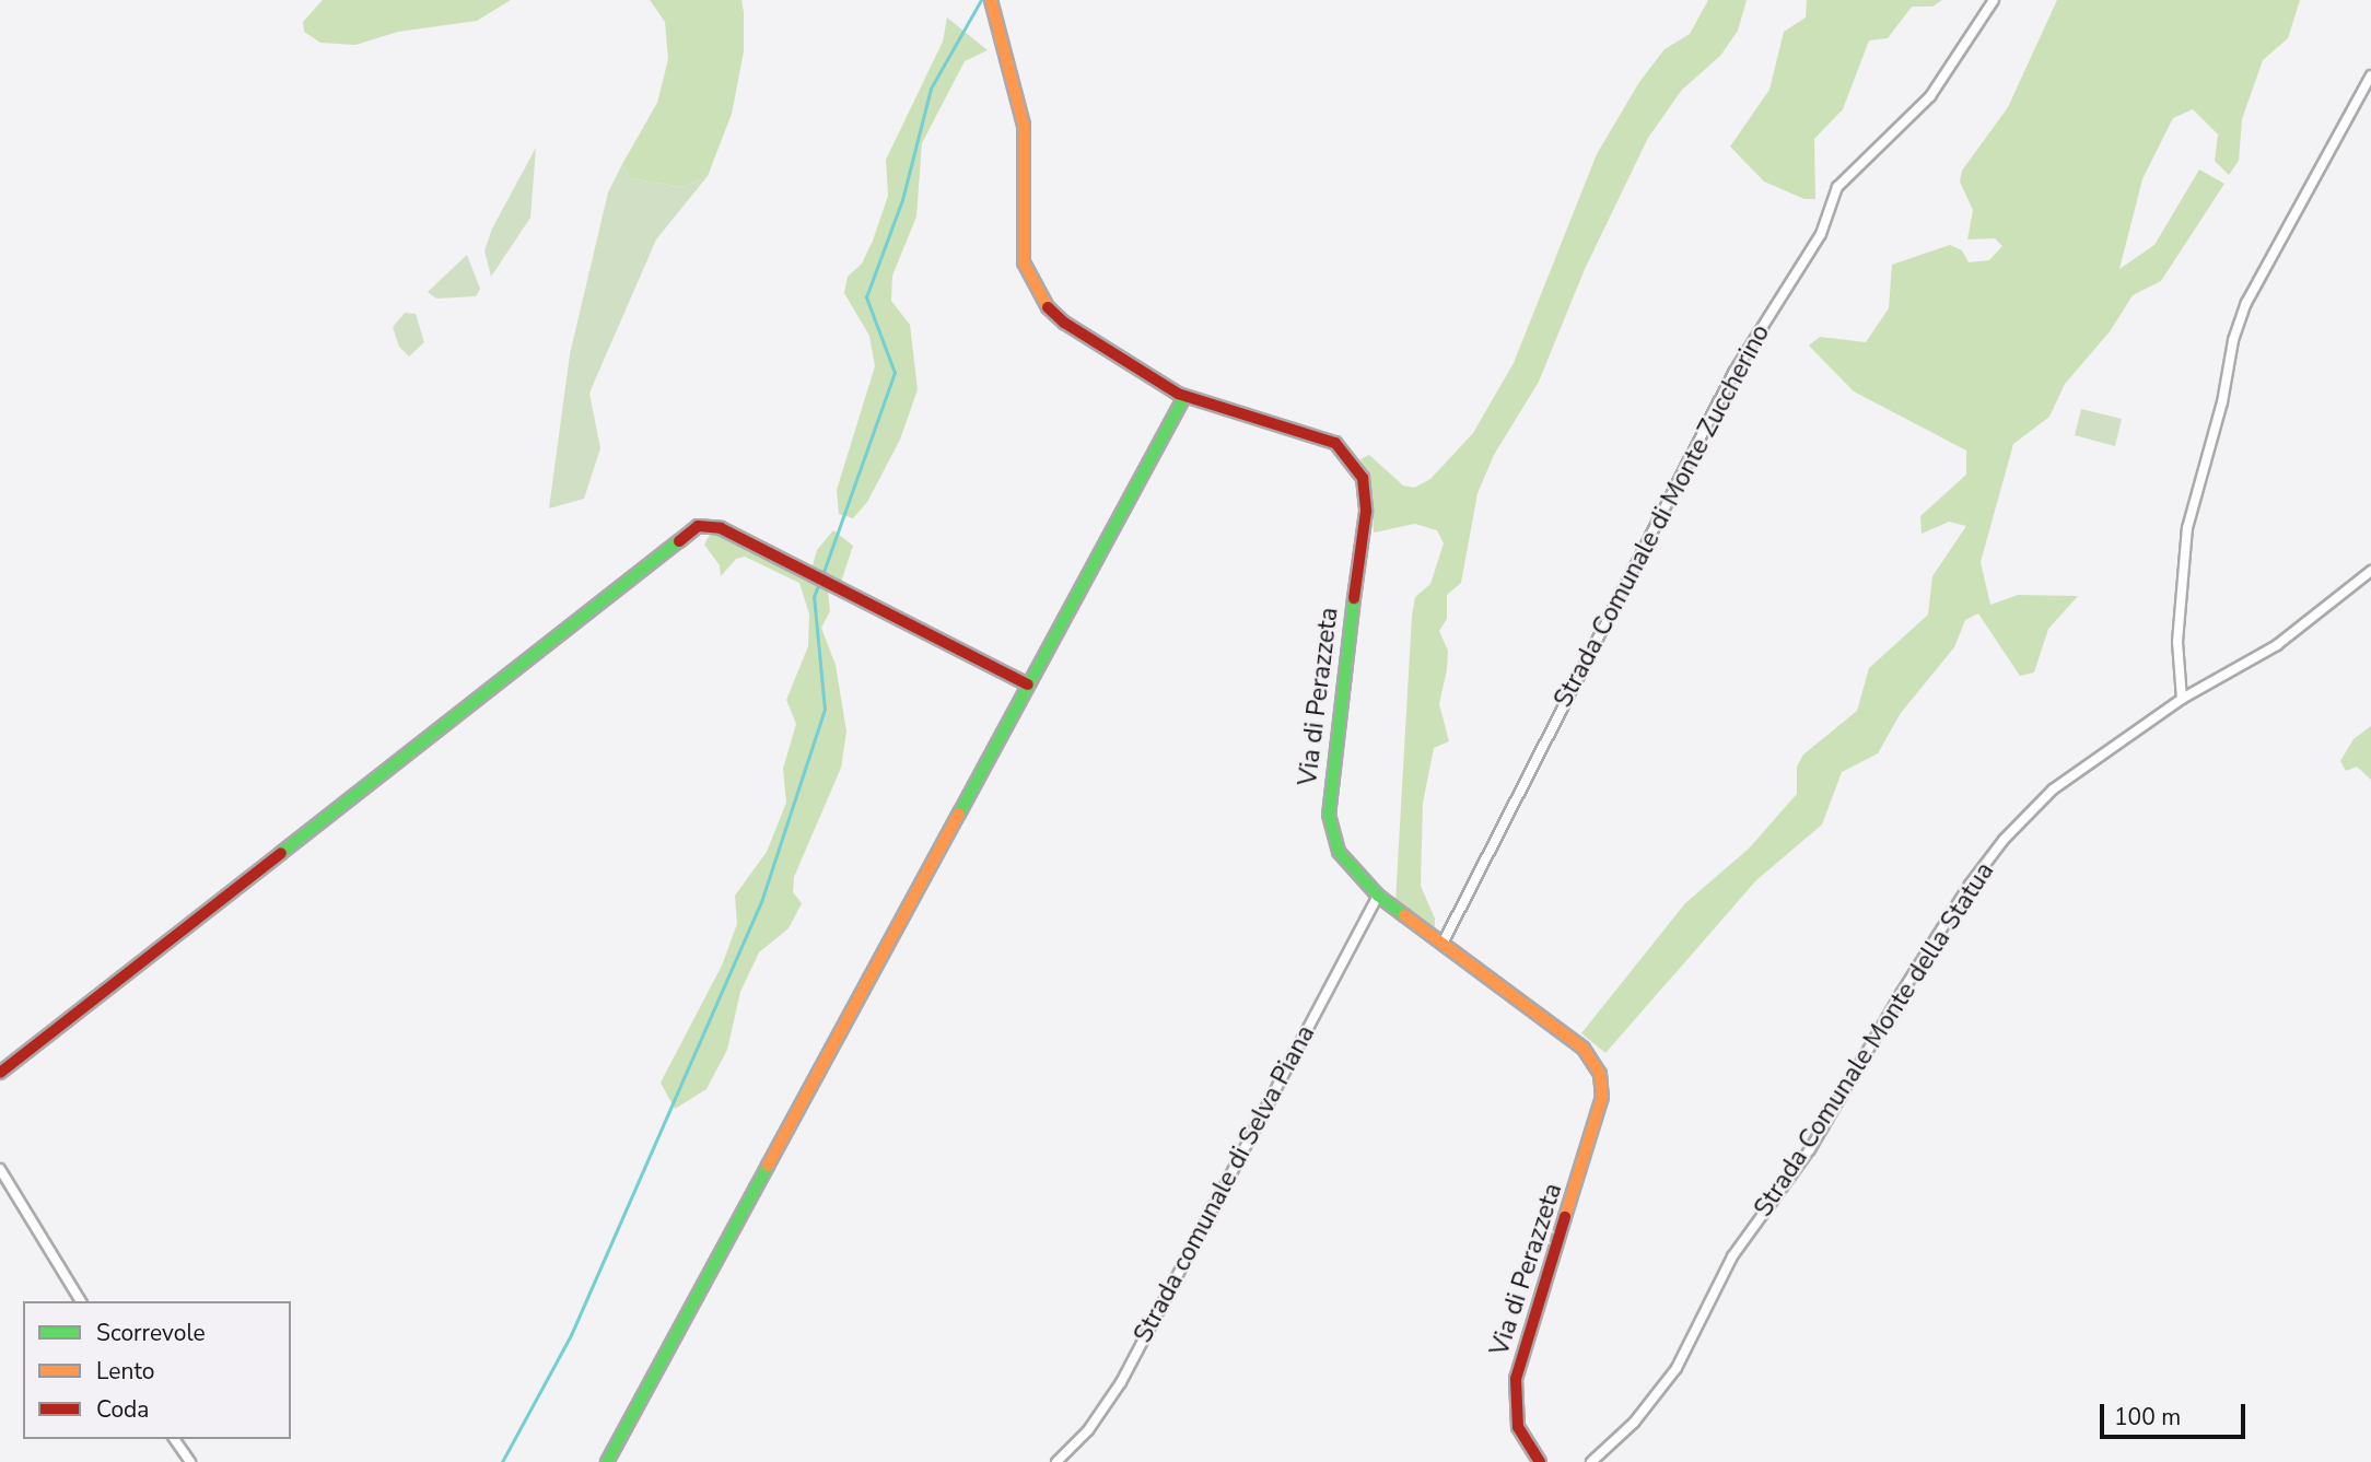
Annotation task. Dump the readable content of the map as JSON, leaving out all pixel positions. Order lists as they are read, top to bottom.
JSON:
{
  "streets": {
    "street": [
      "Strada Comunale di Monte Zuccherino",
      "Via di Perazzeta",
      "Strada Comunale Monte della Statua",
      "Strada comunale di Selva Piana"
    ]
  },
  "crossings": [
    ["Strada Comunale di Monte Zuccherino", "Via di Perazzeta"],
    ["Via di Perazzeta", "Strada comunale di Selva Piana"]
  ],
  "legend": ["Scorrevole", "Lento", "Coda"],
  "scale_bar": "100 m"
}
